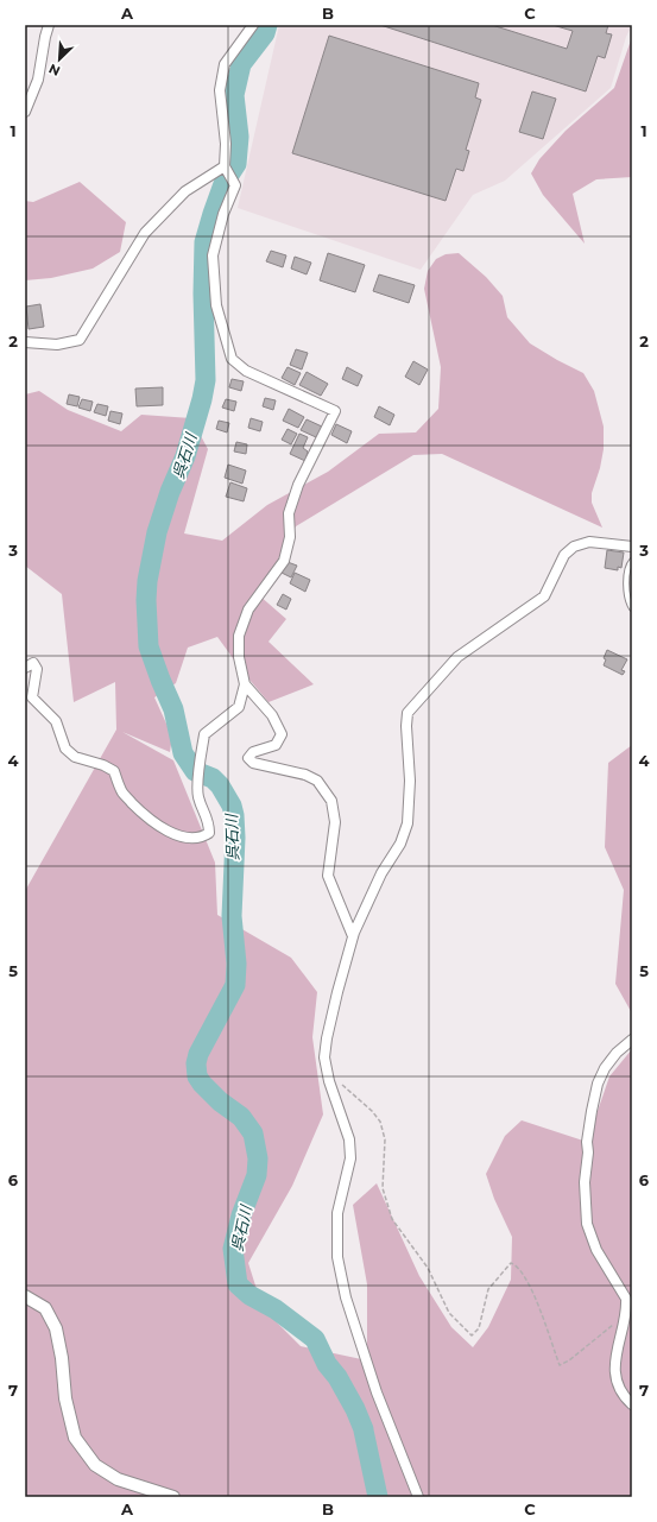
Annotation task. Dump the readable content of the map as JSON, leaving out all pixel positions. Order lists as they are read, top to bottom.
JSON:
{
  "water": ["呉石川"],
  "north": "bottom left",
  "grid": {
    "columns": ["A", "B", "C"],
    "rows": [
      "1",
      "2",
      "3",
      "4",
      "5",
      "6",
      "7"
    ]
  }
}
